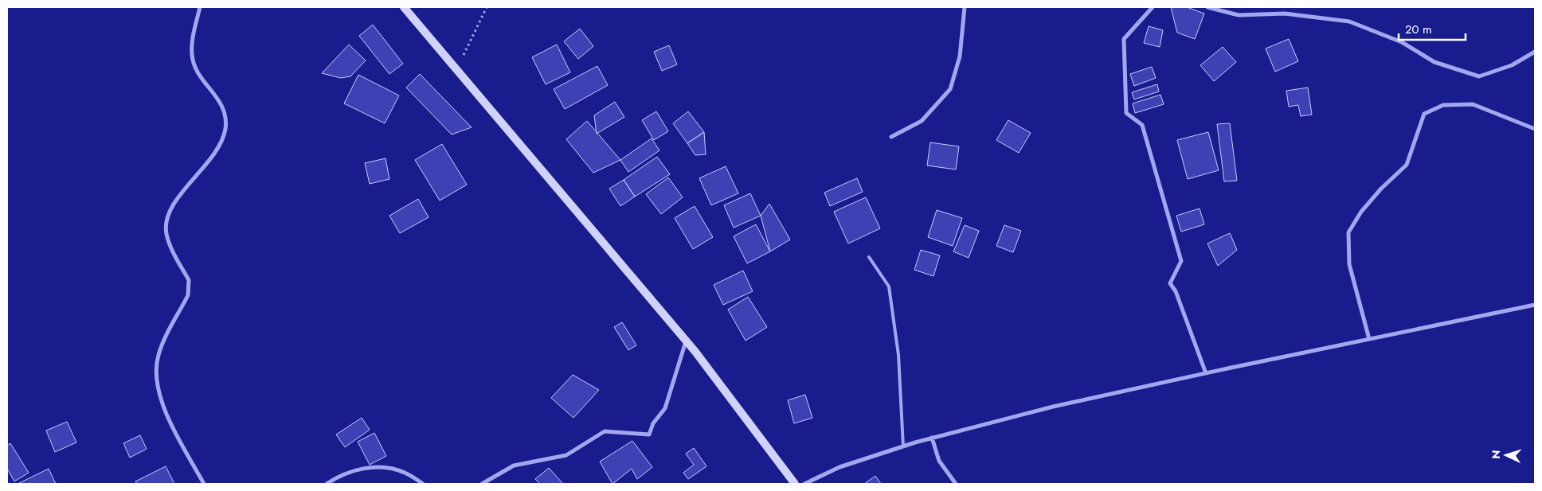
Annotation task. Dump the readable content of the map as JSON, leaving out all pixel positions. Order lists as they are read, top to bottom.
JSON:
{
  "scale_bar": "20 m",
  "north": "left"
}
